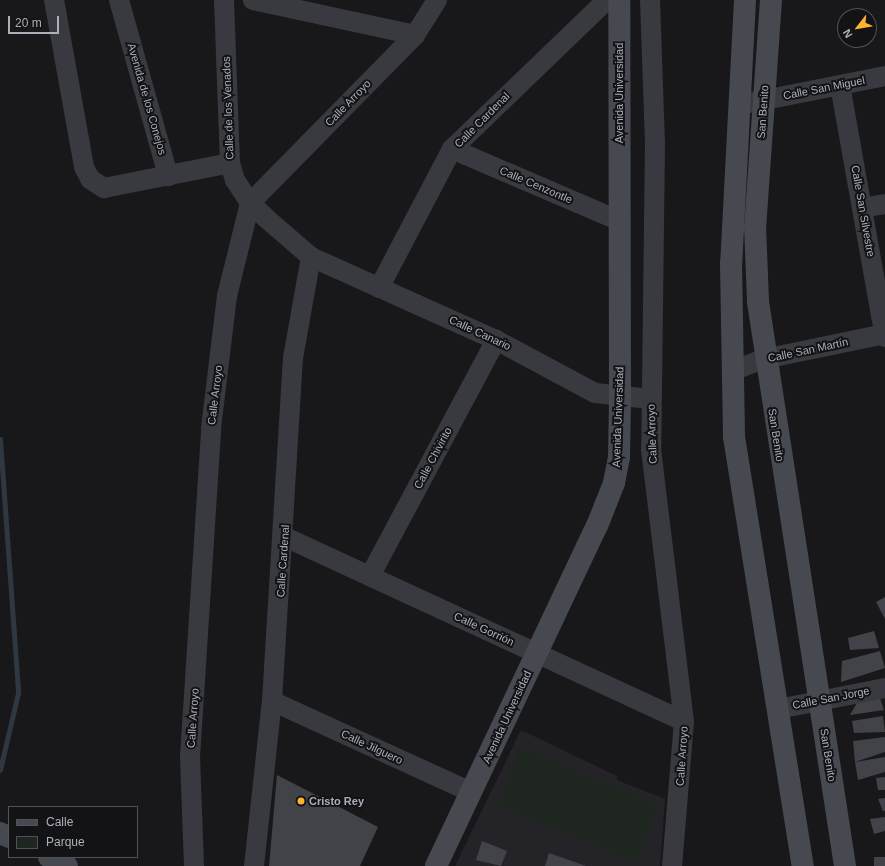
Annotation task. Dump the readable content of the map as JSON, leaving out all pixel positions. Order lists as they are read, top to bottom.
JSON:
{
  "streets": {
    "main road": ["Avenida Universidad", "San Benito"],
    "street": [
      "Calle San Miguel",
      "Avenida de los Conejos",
      "Calle Arroyo",
      "Calle de los Venados",
      "Calle Cardenal",
      "Calle Cenzontle",
      "Calle San Silvestre",
      "Calle Canario",
      "Calle San Martín",
      "Calle Chivirito",
      "Calle Gorrión",
      "Calle San Jorge",
      "Calle Jilguero"
    ]
  },
  "crossings": [
    ["Calle San Miguel", "San Benito"],
    ["Calle San Miguel", "Calle San Silvestre"],
    ["Avenida Universidad", "Calle Cenzontle"],
    ["Avenida Universidad", "Calle Canario"],
    ["Avenida Universidad", "Calle Gorrión"],
    ["Avenida Universidad", "Calle Jilguero"],
    ["Calle Arroyo", "Calle de los Venados"],
    ["Calle Arroyo", "Calle Canario"],
    ["Calle Arroyo", "Calle Gorrión"],
    ["Calle de los Venados", "Calle Cardenal"],
    ["Calle de los Venados", "Calle Canario"],
    ["San Benito", "Calle San Martín"],
    ["San Benito", "Calle San Jorge"],
    ["Calle Cardenal", "Calle Cenzontle"],
    ["Calle Cardenal", "Calle Canario"],
    ["Calle Cardenal", "Calle Gorrión"],
    ["Calle Cardenal", "Calle Jilguero"],
    ["Calle San Silvestre", "Calle San Martín"],
    ["Calle Canario", "Calle Chivirito"],
    ["Calle Chivirito", "Calle Gorrión"]
  ],
  "places": ["Cristo Rey"],
  "legend": ["Calle", "Parque"],
  "scale_bar": "20 m",
  "north": "bottom left"
}
